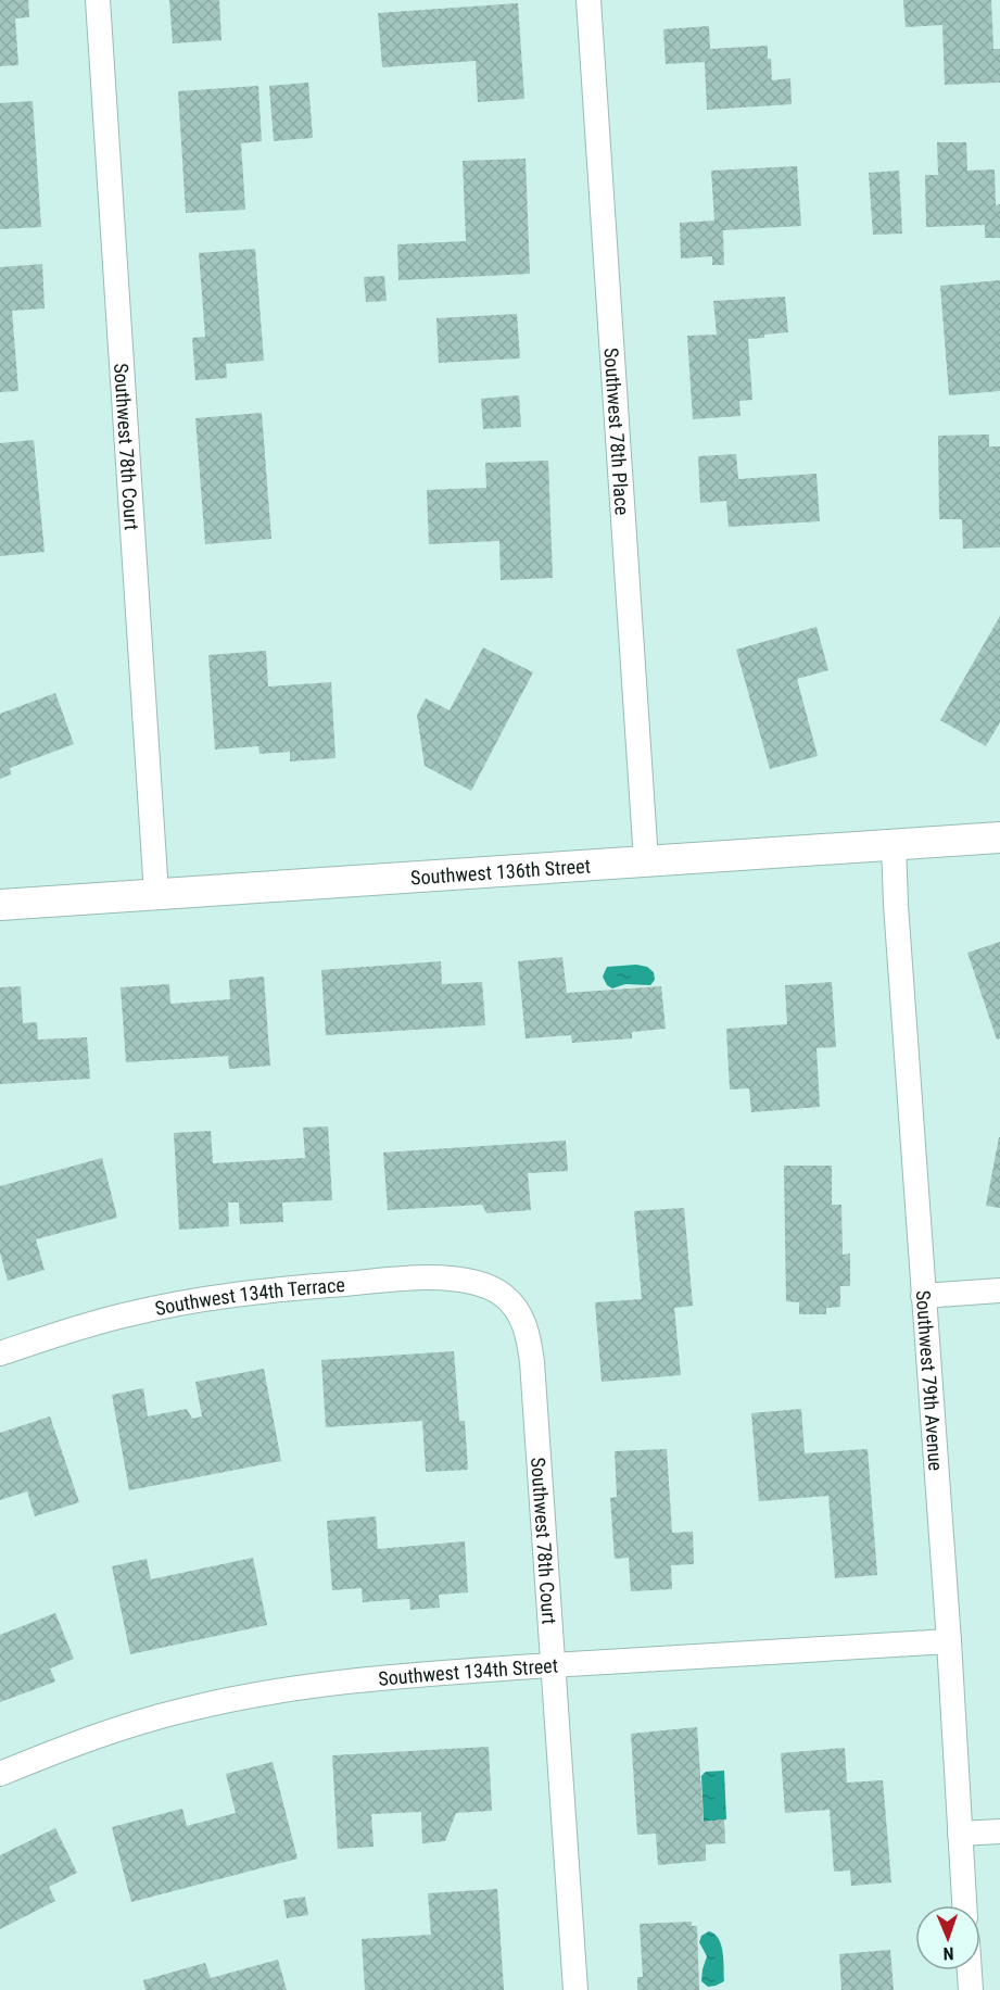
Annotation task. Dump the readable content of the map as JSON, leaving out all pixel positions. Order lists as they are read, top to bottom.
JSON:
{
  "streets": {
    "street": [
      "Southwest 78th Place",
      "Southwest 78th Court",
      "Southwest 136th Street",
      "Southwest 134th Terrace",
      "Southwest 79th Avenue",
      "Southwest 134th Street"
    ]
  },
  "crossings": [
    ["Southwest 78th Place", "Southwest 136th Street"],
    ["Southwest 78th Court", "Southwest 136th Street"],
    ["Southwest 78th Court", "Southwest 134th Terrace"],
    ["Southwest 78th Court", "Southwest 134th Street"],
    ["Southwest 136th Street", "Southwest 79th Avenue"],
    ["Southwest 79th Avenue", "Southwest 134th Street"]
  ],
  "north": "bottom"
}
